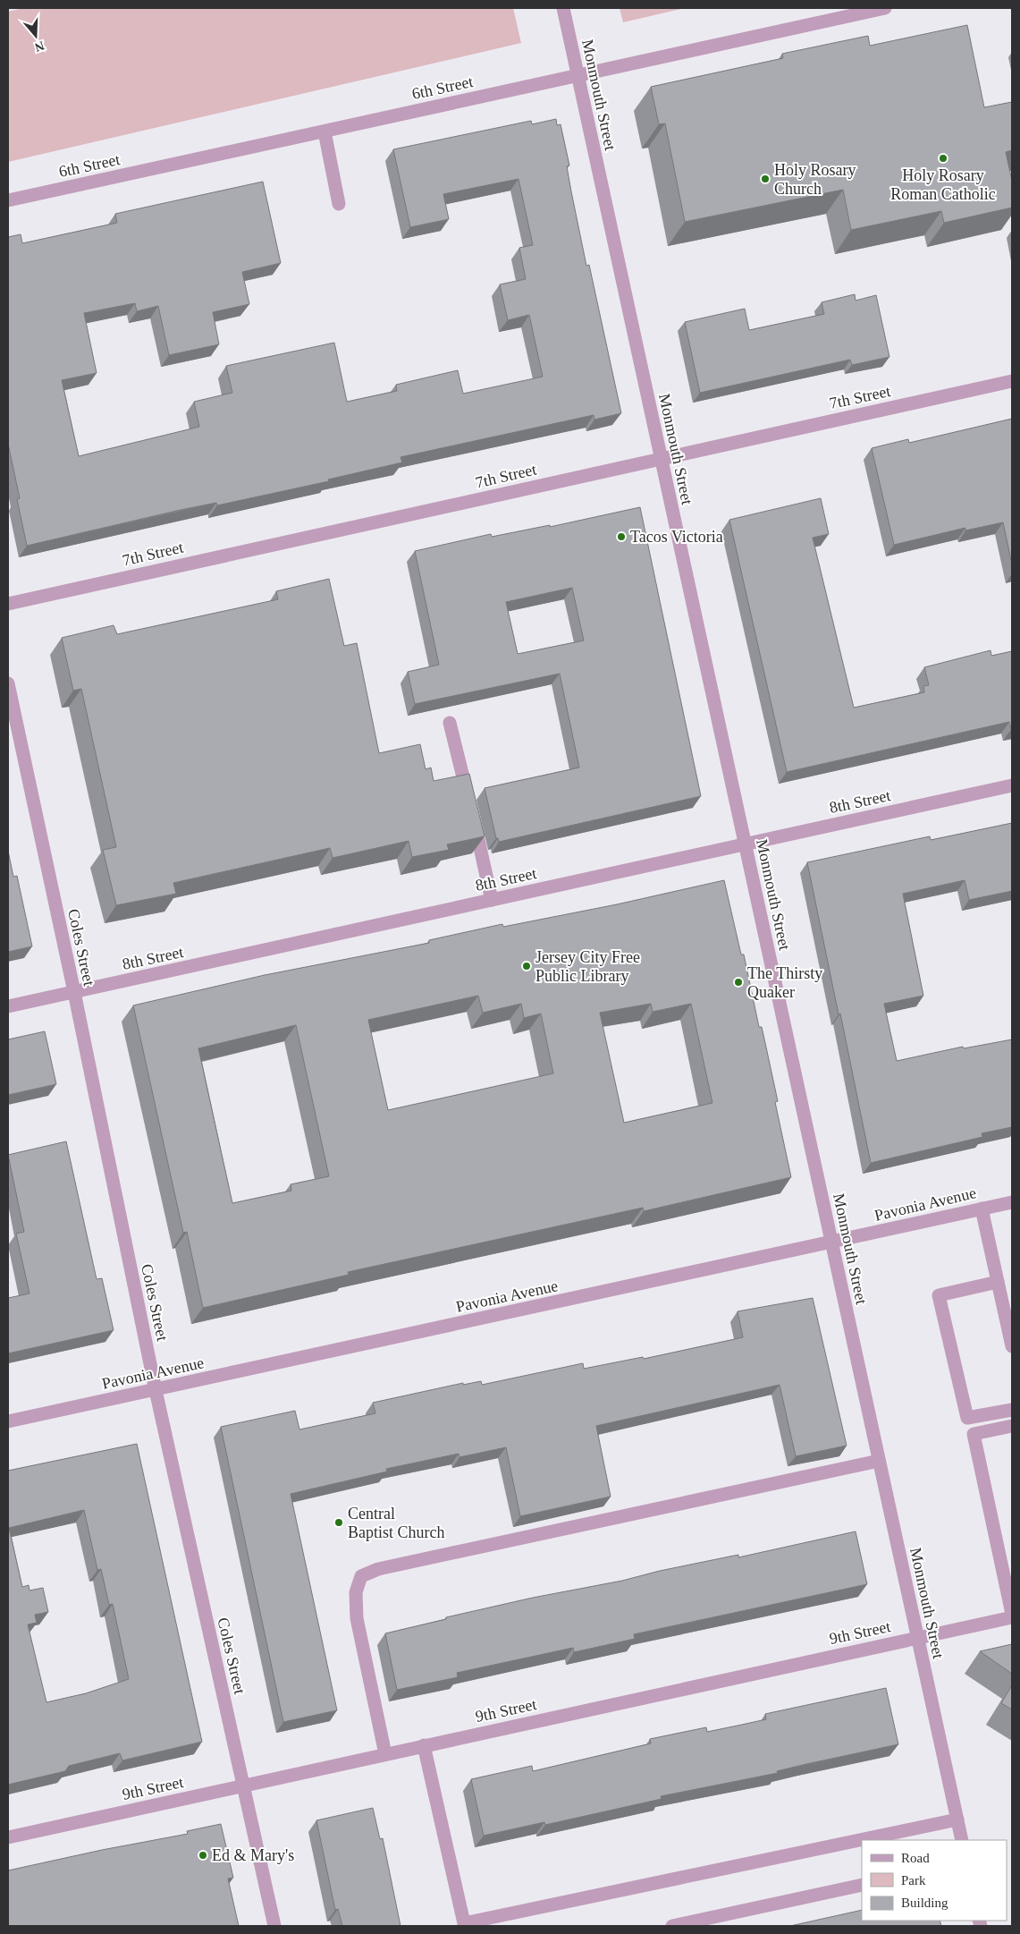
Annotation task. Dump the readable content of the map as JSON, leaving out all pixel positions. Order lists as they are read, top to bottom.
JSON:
{
  "streets": {
    "street": [
      "6th Street",
      "Monmouth Street",
      "7th Street",
      "8th Street",
      "Coles Street",
      "Pavonia Avenue",
      "9th Street"
    ]
  },
  "crossings": [
    ["6th Street", "Monmouth Street"],
    ["Monmouth Street", "7th Street"],
    ["Monmouth Street", "8th Street"],
    ["Monmouth Street", "Pavonia Avenue"],
    ["Monmouth Street", "9th Street"],
    ["8th Street", "Coles Street"],
    ["Coles Street", "Pavonia Avenue"],
    ["Coles Street", "9th Street"]
  ],
  "places": [
    "Holy Rosary Roman Catholic",
    "Holy Rosary Church",
    "Tacos Victoria",
    "Jersey City Free Public Library",
    "The Thirsty Quaker",
    "Central Baptist Church",
    "Ed & Mary's"
  ],
  "legend": ["Road", "Park", "Building"],
  "north": "bottom"
}
